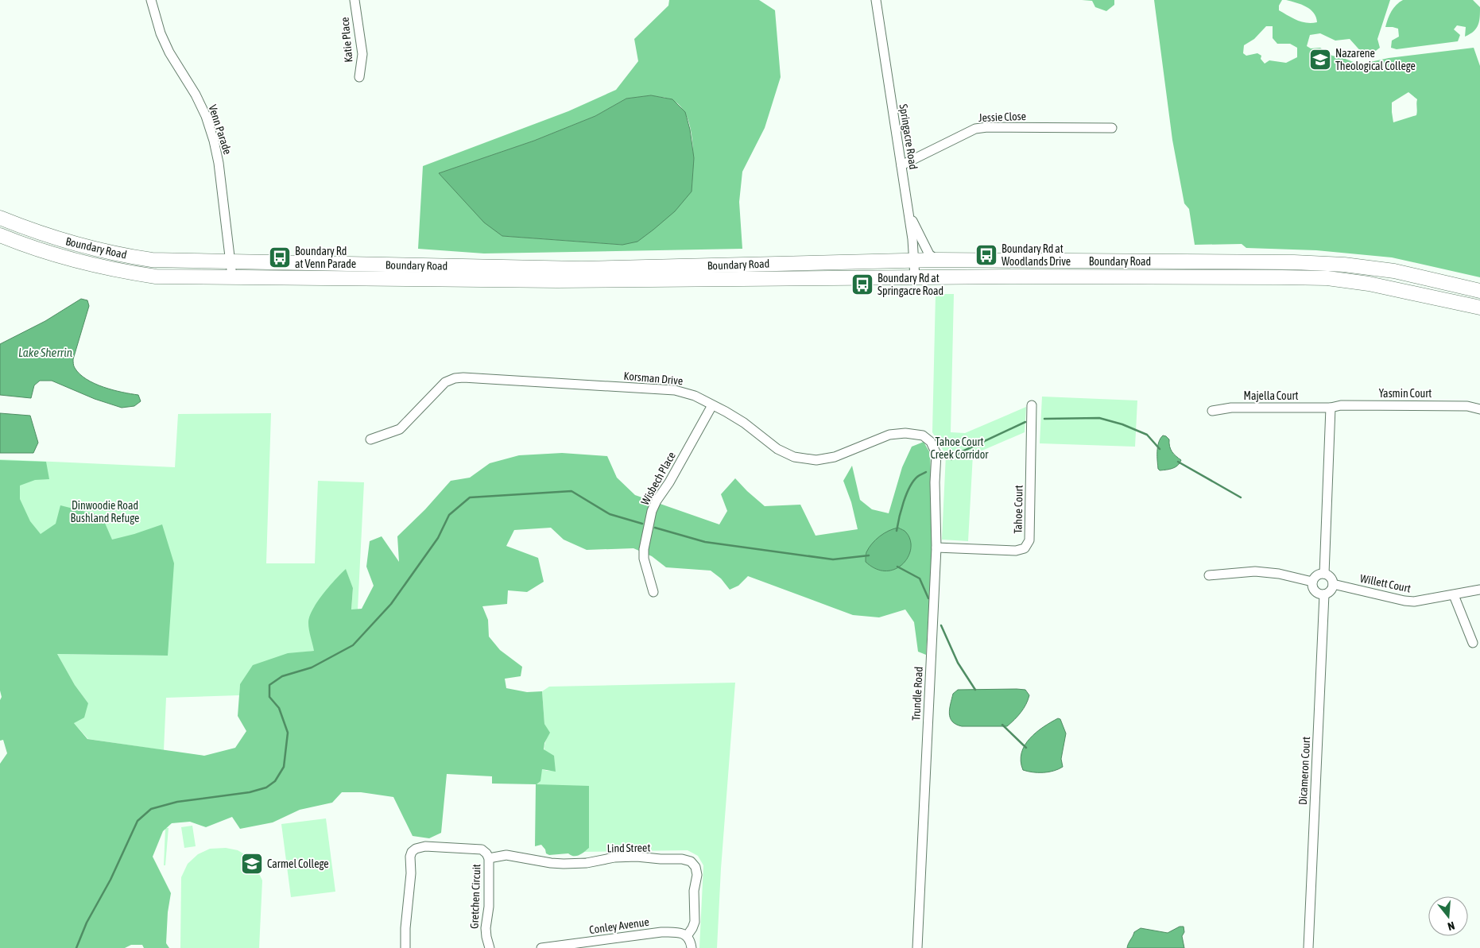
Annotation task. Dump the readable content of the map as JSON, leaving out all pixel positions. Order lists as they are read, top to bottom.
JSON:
{
  "streets": {
    "highway": ["Boundary Road"],
    "street": [
      "Katie Place",
      "Jessie Close",
      "Venn Parade",
      "Springacre Road",
      "Korsman Drive",
      "Yasmin Court",
      "Majella Court",
      "Wisbech Place",
      "Tahoe Court",
      "Willett Court",
      "Trundle Road",
      "Dicameron Court",
      "Lind Street",
      "Gretchen Circuit",
      "Conley Avenue"
    ]
  },
  "crossings": [
    ["Jessie Close", "Springacre Road"],
    ["Venn Parade", "Boundary Road"],
    ["Springacre Road", "Boundary Road"],
    ["Korsman Drive", "Wisbech Place"],
    ["Korsman Drive", "Trundle Road"],
    ["Yasmin Court", "Majella Court"],
    ["Tahoe Court", "Trundle Road"],
    ["Willett Court", "Dicameron Court"],
    ["Lind Street", "Gretchen Circuit"],
    ["Lind Street", "Conley Avenue"]
  ],
  "water": ["Lake Sherrin"],
  "parks": ["Tahoe Court Creek Corridor", "Dinwoodie Road Bushland Refuge"],
  "places": {
    "school or university": ["Nazarene Theological College", "Carmel College"],
    "bus stop": ["Boundary Rd at Woodlands Drive", "Boundary Rd at Venn Parade", "Boundary Rd at Springacre Road"]
  },
  "north": "bottom"
}
